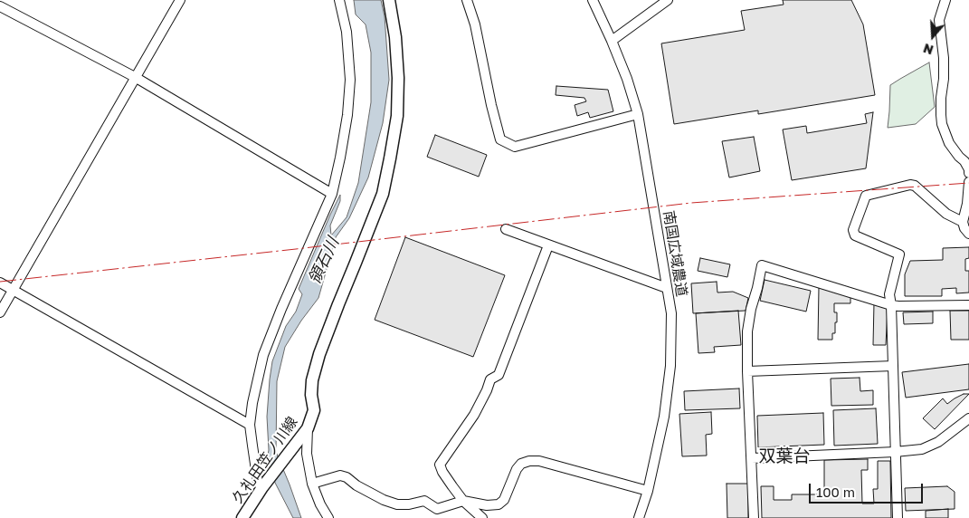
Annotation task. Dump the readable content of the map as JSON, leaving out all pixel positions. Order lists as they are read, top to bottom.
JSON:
{
  "streets": {
    "main road": ["久礼田笠ノ川線"],
    "street": ["南国広域農道"]
  },
  "districts": ["双葉台"],
  "water": ["領石川"],
  "scale_bar": "100 m",
  "north": "bottom"
}
